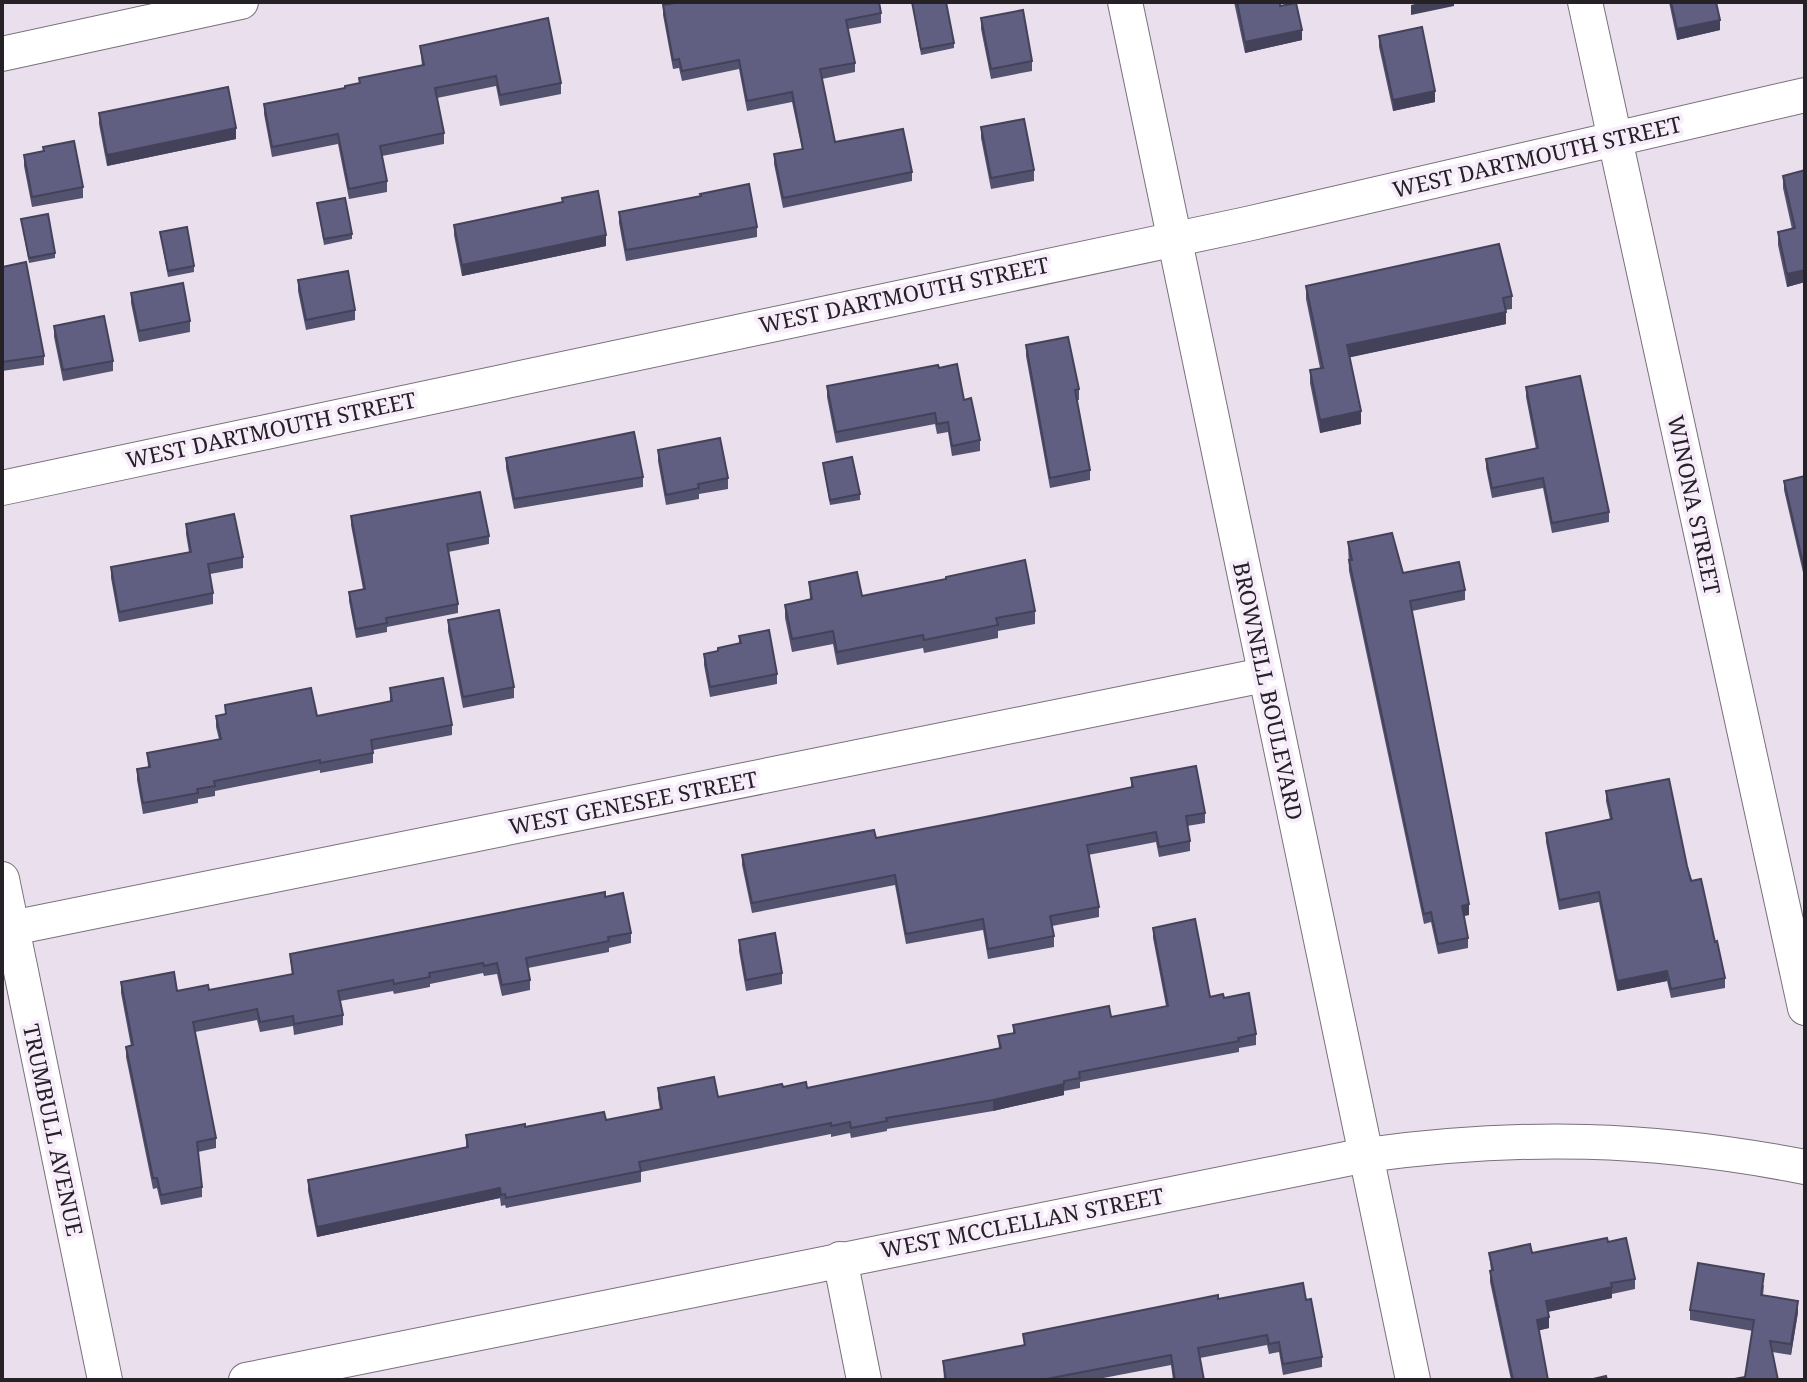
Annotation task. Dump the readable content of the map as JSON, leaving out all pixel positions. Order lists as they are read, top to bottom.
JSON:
{
  "streets": {
    "street": [
      "WEST DARTMOUTH STREET",
      "WINONA STREET",
      "BROWNELL BOULEVARD",
      "WEST GENESEE STREET",
      "TRUMBULL AVENUE",
      "WEST MCCLELLAN STREET"
    ]
  },
  "crossings": [
    ["WEST DARTMOUTH STREET", "WINONA STREET"],
    ["WEST DARTMOUTH STREET", "BROWNELL BOULEVARD"],
    ["BROWNELL BOULEVARD", "WEST GENESEE STREET"],
    ["BROWNELL BOULEVARD", "WEST MCCLELLAN STREET"],
    ["WEST GENESEE STREET", "TRUMBULL AVENUE"]
  ]
}
